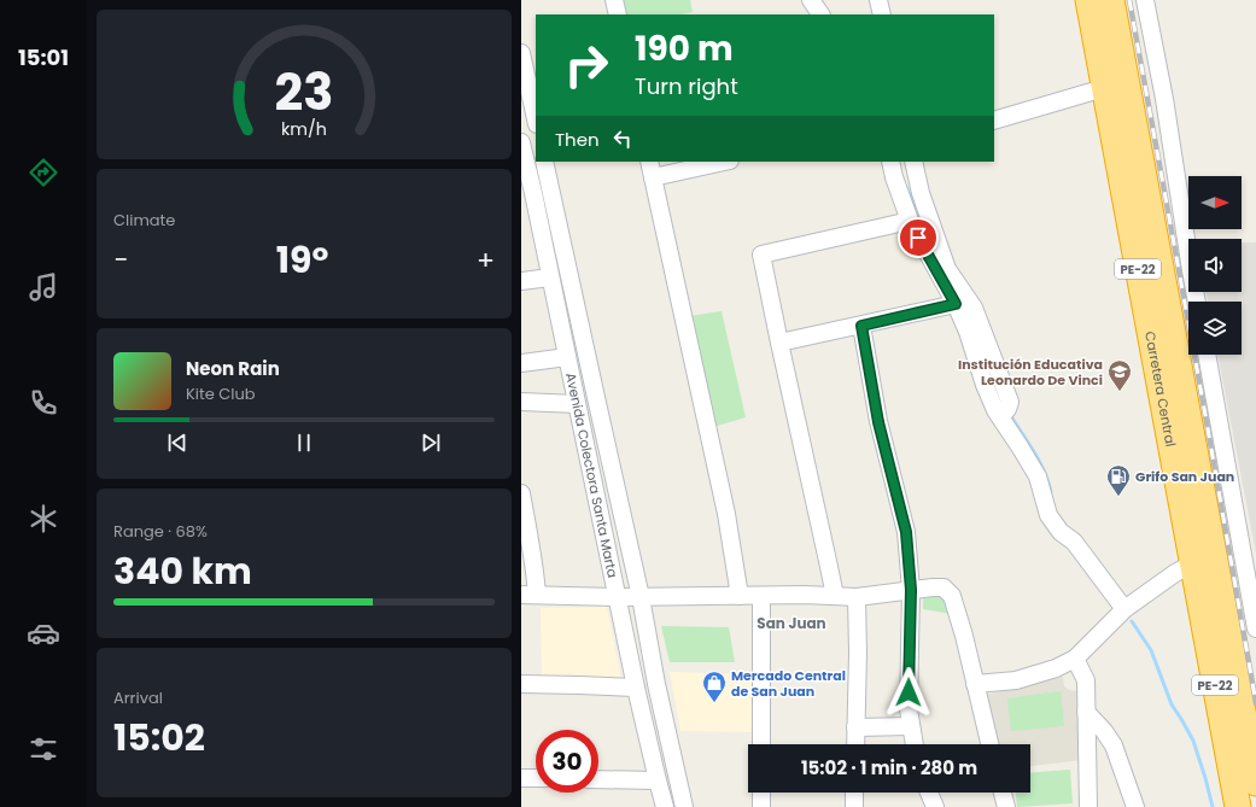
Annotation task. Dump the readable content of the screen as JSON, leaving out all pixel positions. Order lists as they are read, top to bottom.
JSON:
{
  "streets": {
    "highway": ["PE-22", "Carretera Central"],
    "street": ["Avenida Colectora Santa Marta"]
  },
  "districts": ["San Juan"],
  "places": {
    "school or university": ["Institución Educativa Leonardo De Vinci"],
    "fuel station": ["Grifo San Juan"],
    "shop": ["Mercado Central de San Juan"]
  },
  "north": "right",
  "page": {
    "tabs": "15:01",
    "turn": ["190 m", "Turn right"],
    "then": "Then",
    "tile": [
      "Climate",
      ["Range · 68%", "340 km"],
      ["Arrival", "15:02"]
    ],
    "heat": ["−", "19°", "+"],
    "song": ["Neon Rain", "Kite Club"],
    "limit": "30",
    "trip": "15:02 · 1 min · 280 m",
    "gauge": ["23", "km/h"]
  }
}
